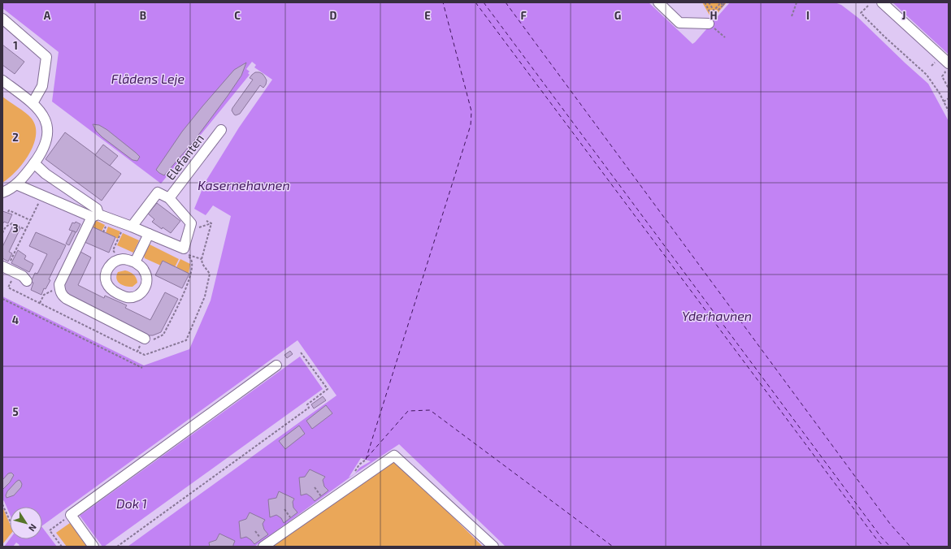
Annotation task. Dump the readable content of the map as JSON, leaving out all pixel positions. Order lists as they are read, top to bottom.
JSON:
{
  "streets": {
    "street": ["Elefanten"]
  },
  "water": [
    "Flådens Leje",
    "Kasernehavnen",
    "Yderhavnen",
    "Dok 1"
  ],
  "north": "bottom right",
  "grid": {
    "columns": [
      "A",
      "B",
      "C",
      "D",
      "E",
      "F",
      "G",
      "H",
      "I",
      "J"
    ],
    "rows": [
      "1",
      "2",
      "3",
      "4",
      "5"
    ]
  }
}
